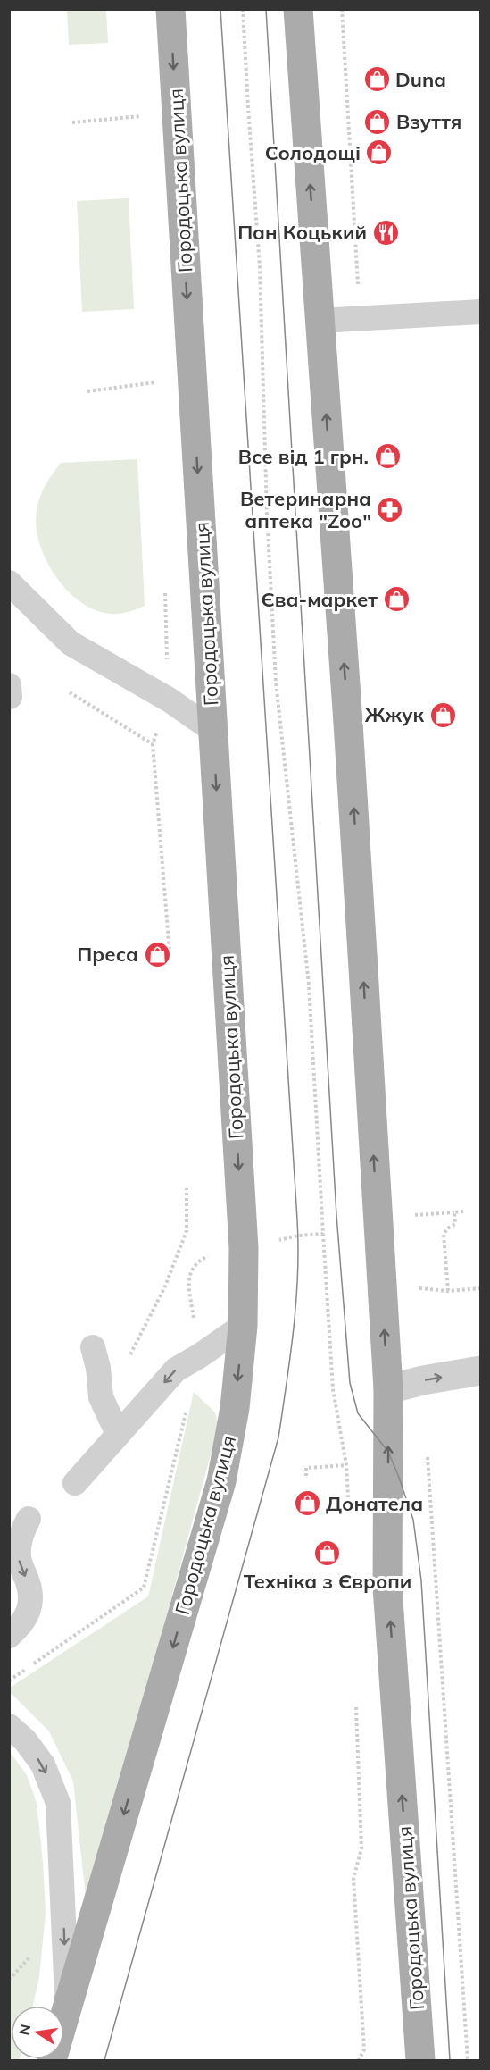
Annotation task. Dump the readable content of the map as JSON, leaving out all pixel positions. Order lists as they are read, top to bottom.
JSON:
{
  "streets": {
    "main road": ["Городоцька вулиця"]
  },
  "places": {
    "shop": [
      "Duna",
      "Взуття",
      "Солодощі",
      "Все від 1 грн.",
      "Єва-маркет",
      "Жжук",
      "Преса",
      "Донатела",
      "Техніка з Європи"
    ],
    "restaurant": ["Пан Коцький"],
    "pharmacy": ["Ветеринарна аптека \"Zoo\""]
  },
  "north": "left"
}
